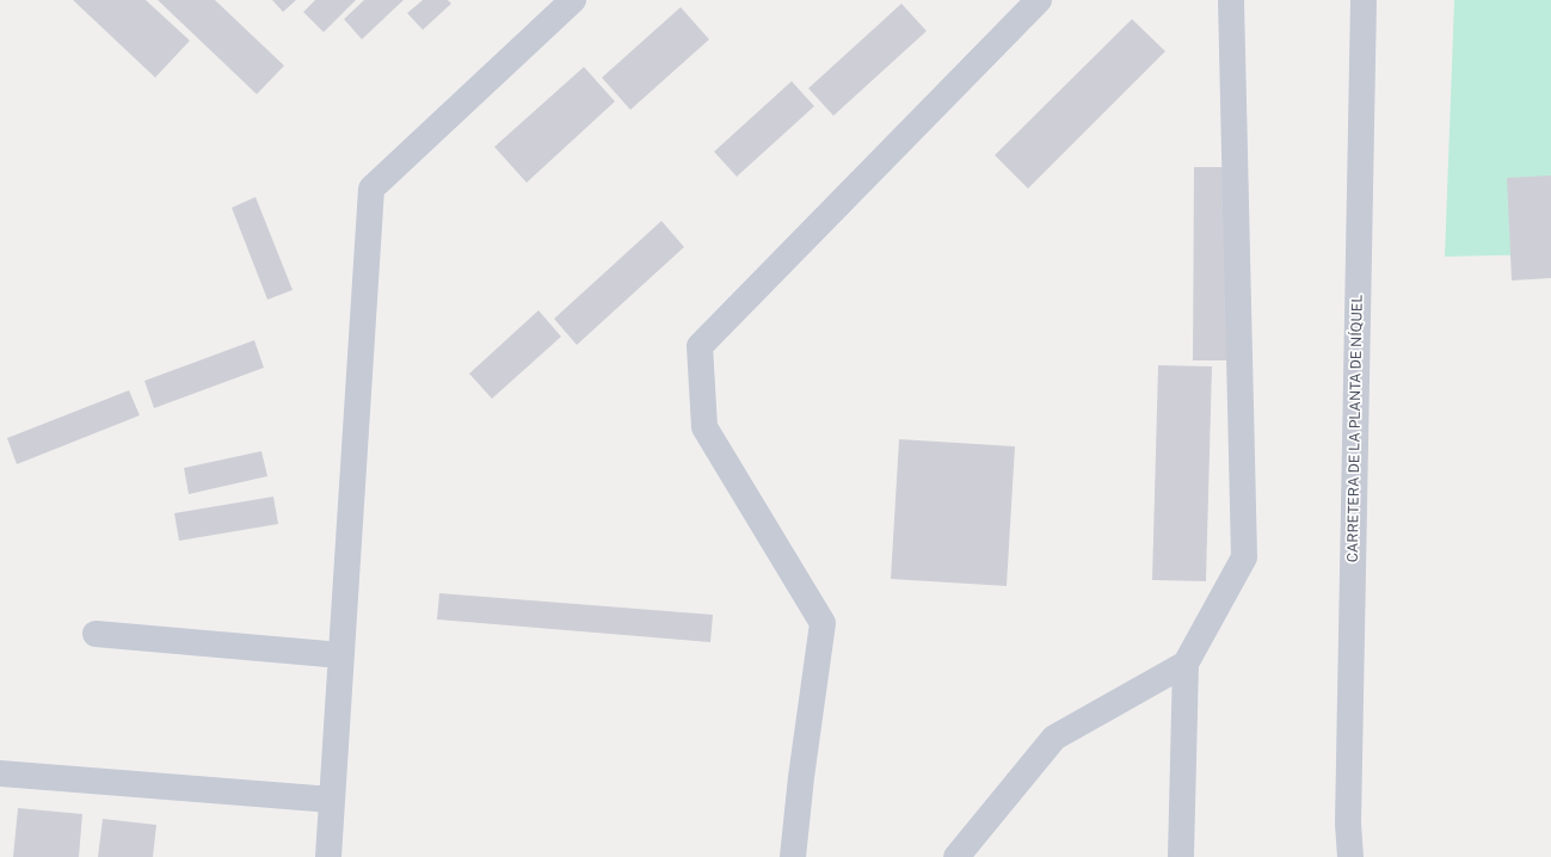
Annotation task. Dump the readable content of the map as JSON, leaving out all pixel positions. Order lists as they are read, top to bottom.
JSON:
{
  "streets": {
    "street": ["CARRETERA DE LA PLANTA DE NÍQUEL"]
  }
}
